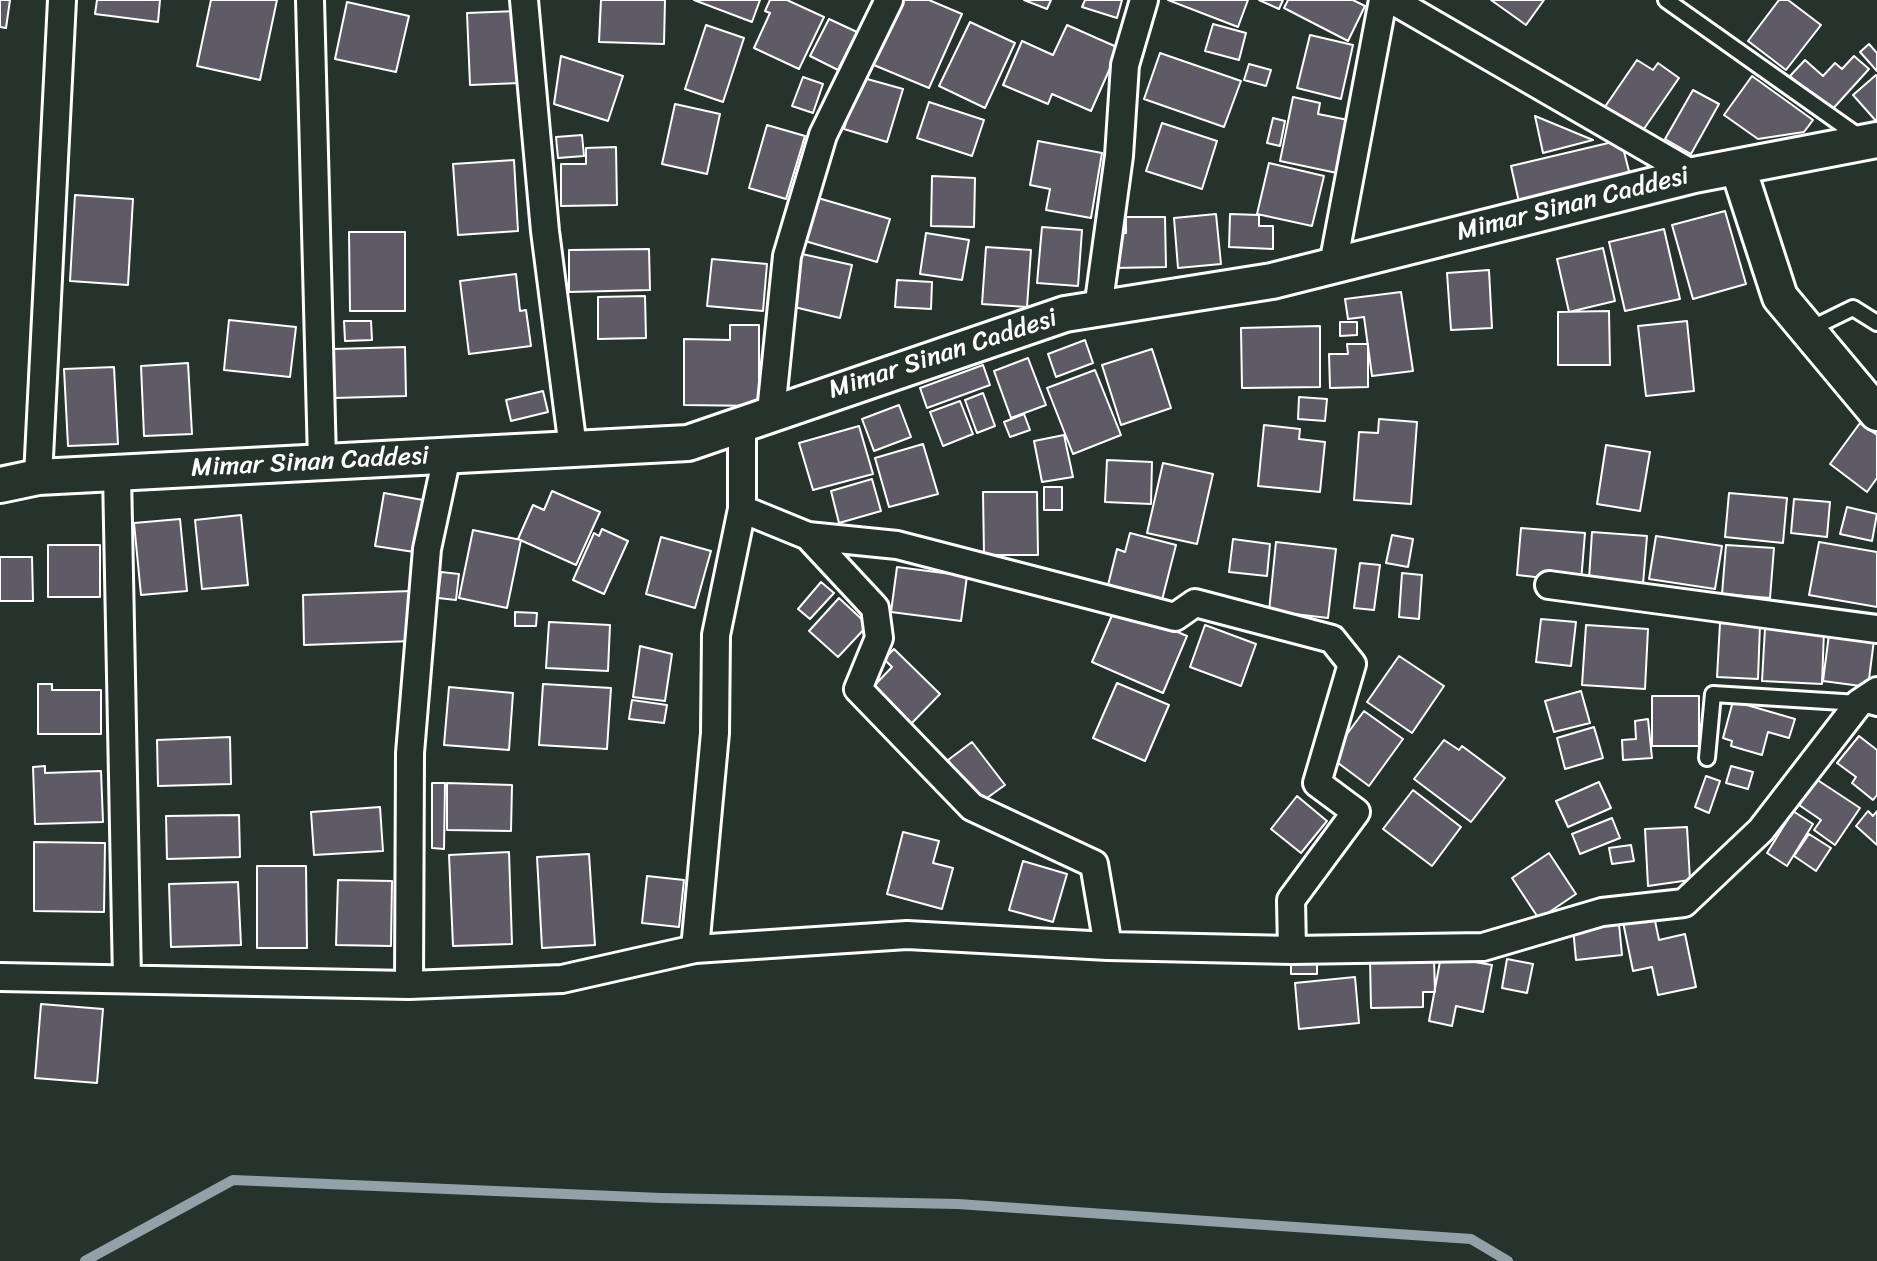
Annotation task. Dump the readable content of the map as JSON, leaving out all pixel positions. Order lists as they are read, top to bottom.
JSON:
{
  "streets": {
    "street": ["Mimar Sinan Caddesi"]
  }
}
